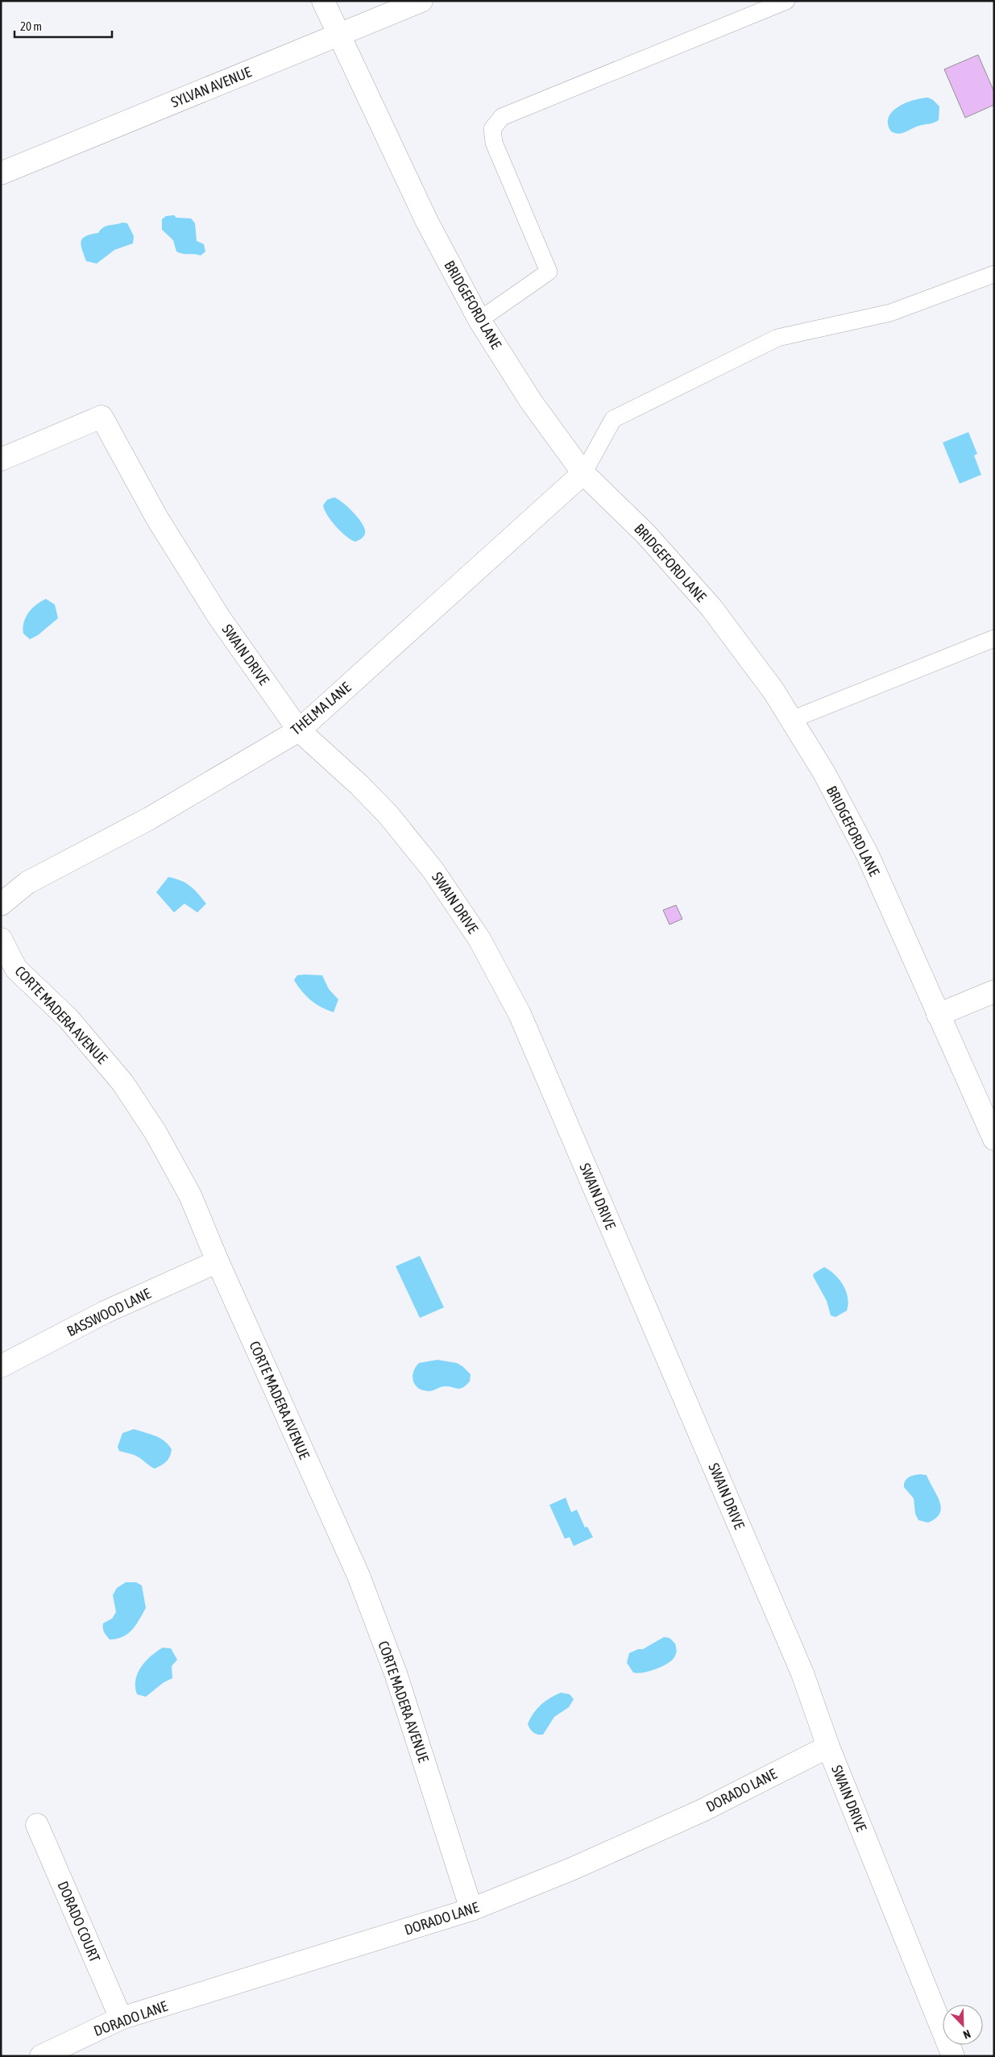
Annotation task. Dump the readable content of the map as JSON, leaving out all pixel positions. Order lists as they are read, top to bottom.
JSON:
{
  "streets": {
    "street": [
      "SYLVAN AVENUE",
      "BRIDGEFORD LANE",
      "SWAIN DRIVE",
      "THELMA LANE",
      "CORTE MADERA AVENUE",
      "BASSWOOD LANE",
      "DORADO LANE",
      "DORADO COURT"
    ]
  },
  "crossings": [
    ["SYLVAN AVENUE", "BRIDGEFORD LANE"],
    ["BRIDGEFORD LANE", "THELMA LANE"],
    ["SWAIN DRIVE", "THELMA LANE"],
    ["SWAIN DRIVE", "DORADO LANE"],
    ["CORTE MADERA AVENUE", "BASSWOOD LANE"],
    ["CORTE MADERA AVENUE", "DORADO LANE"],
    ["DORADO LANE", "DORADO COURT"]
  ],
  "scale_bar": "20 m",
  "north": "bottom right"
}
